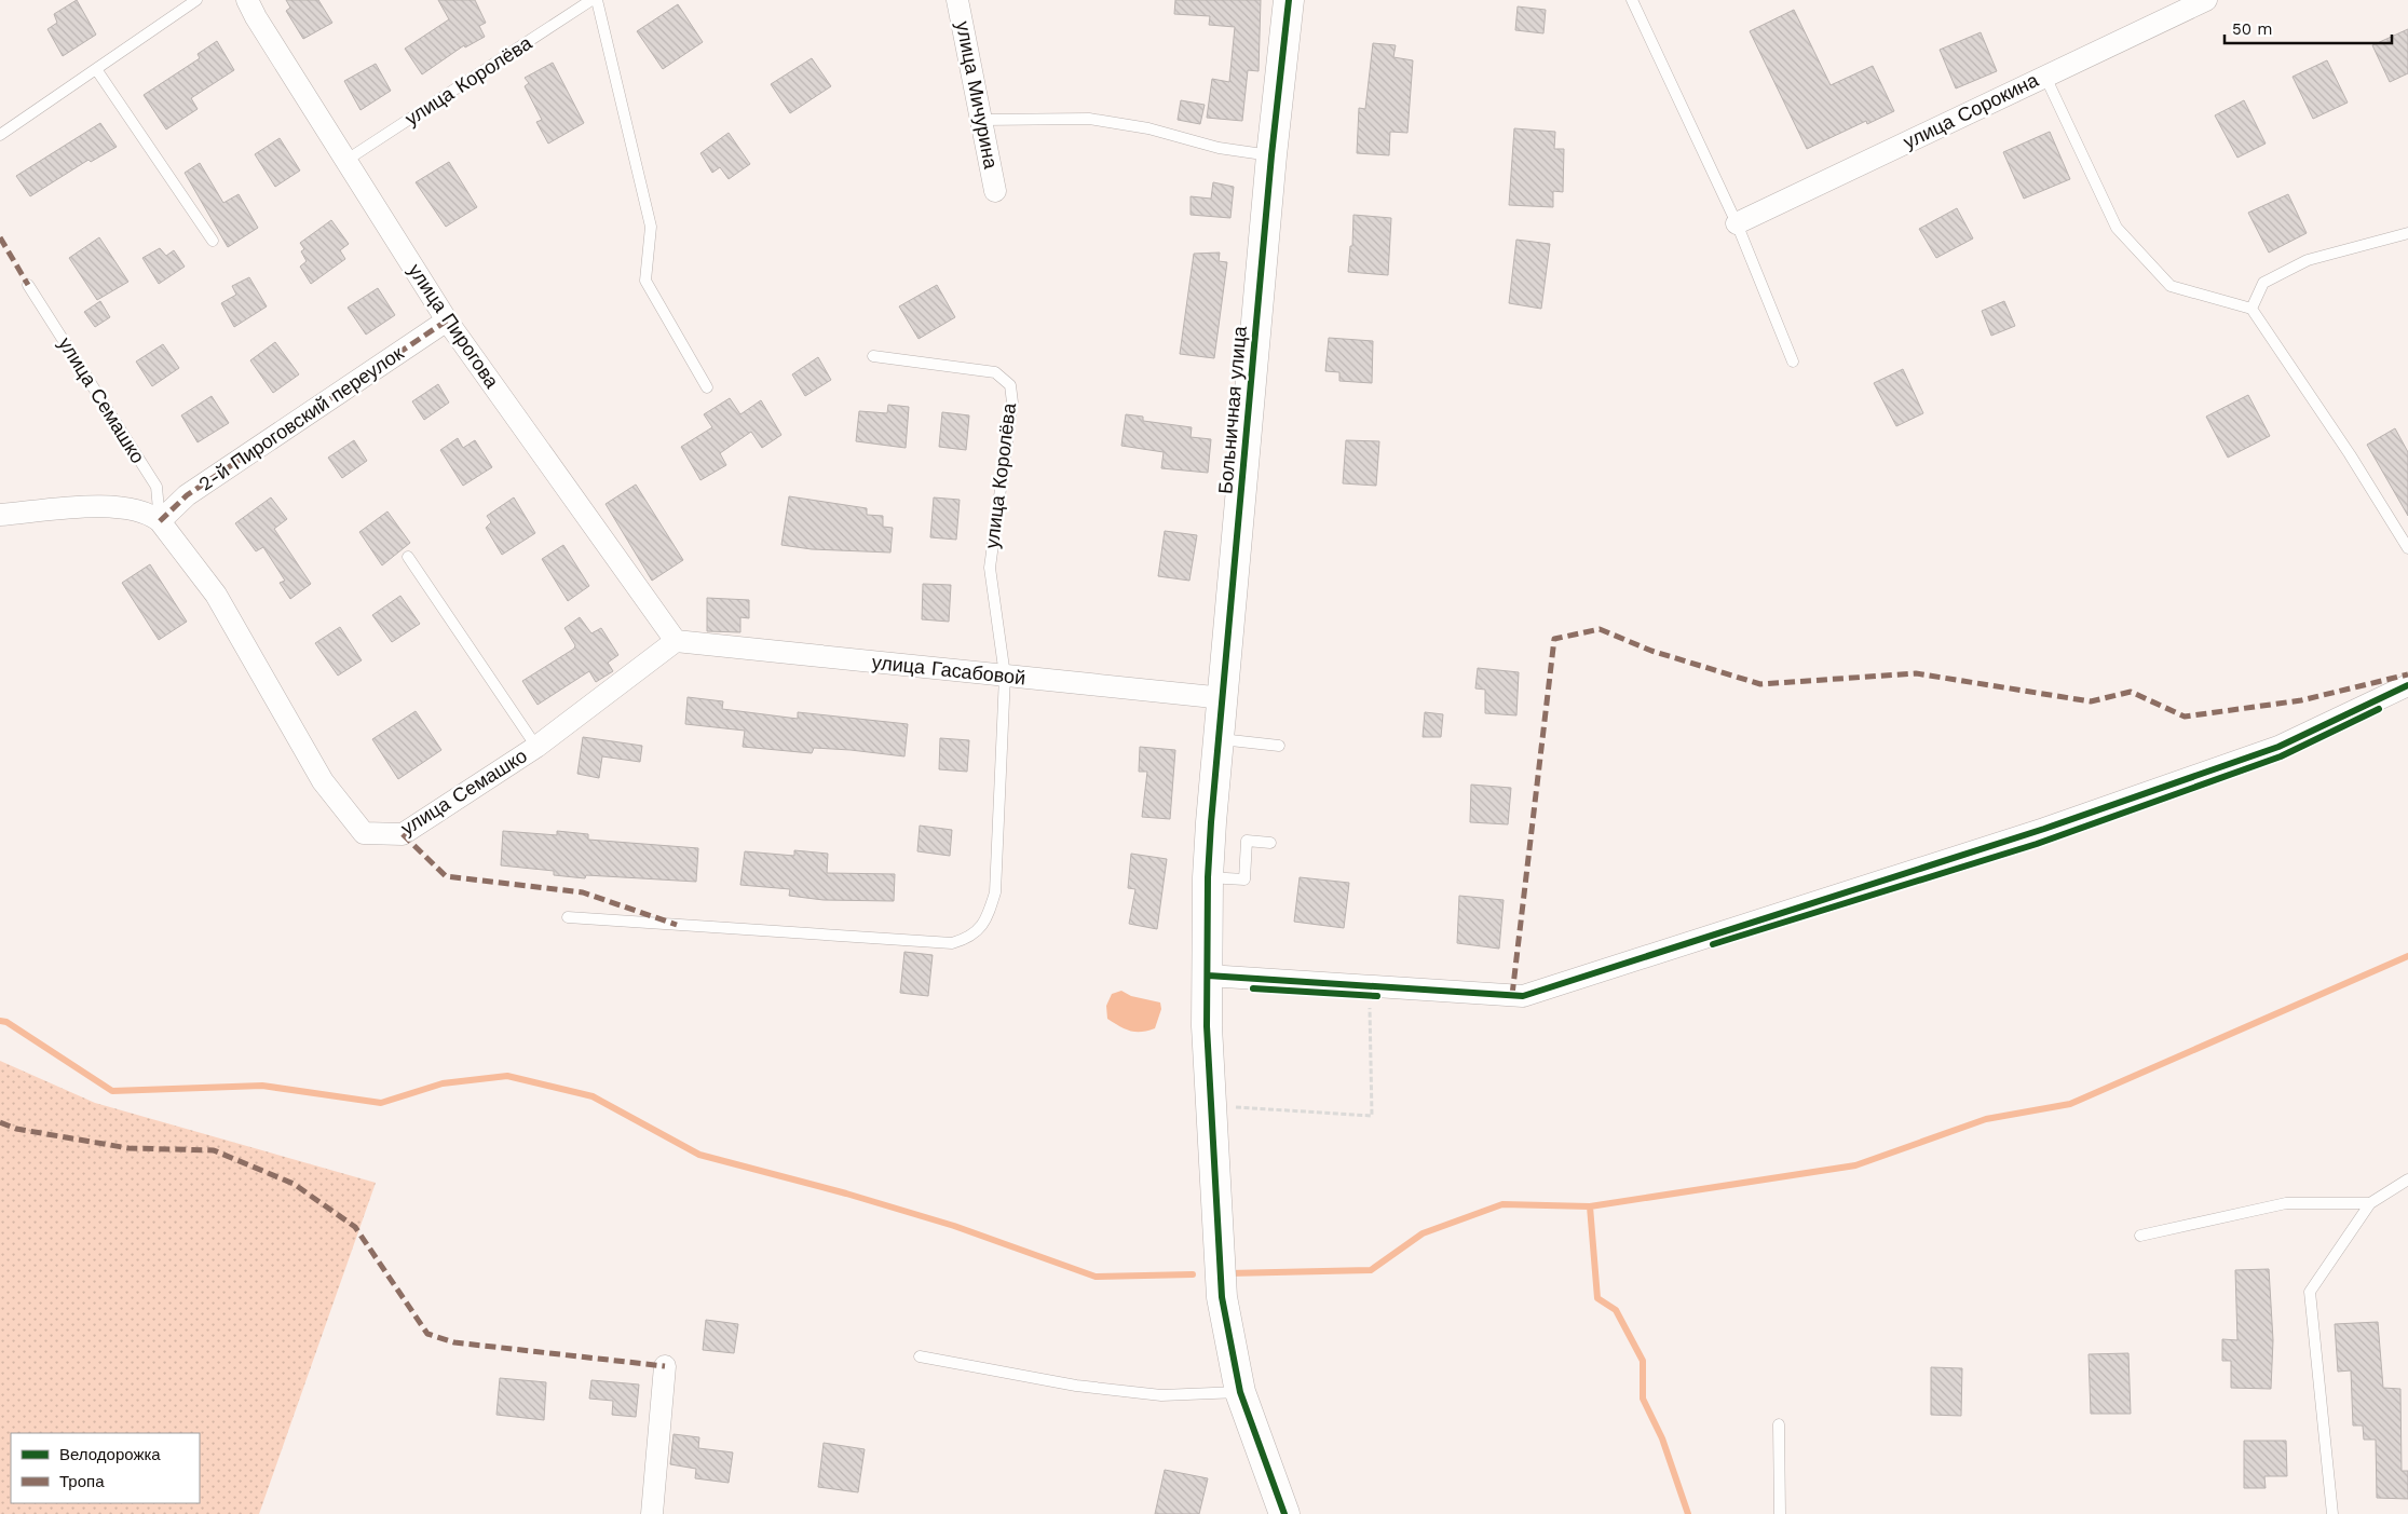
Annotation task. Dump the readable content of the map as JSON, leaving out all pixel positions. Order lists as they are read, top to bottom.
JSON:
{
  "streets": {
    "street": [
      "улица Мичурина",
      "улица Сорокина",
      "улица Пирогова",
      "улица Семашко",
      "Больничная улица",
      "2-й Пироговский переулок",
      "улица Гасабовой"
    ],
    "lane": ["улица Королёва"]
  },
  "crossings": [
    ["улица Королёва", "улица Пирогова"],
    ["улица Королёва", "улица Гасабовой"],
    ["улица Пирогова", "улица Семашко"],
    ["улица Пирогова", "2-й Пироговский переулок"],
    ["улица Пирогова", "улица Гасабовой"],
    ["улица Семашко", "2-й Пироговский переулок"],
    ["улица Семашко", "улица Гасабовой"],
    ["Больничная улица", "улица Гасабовой"]
  ],
  "legend": ["Велодорожка", "Тропа"],
  "scale_bar": "50 m"
}
